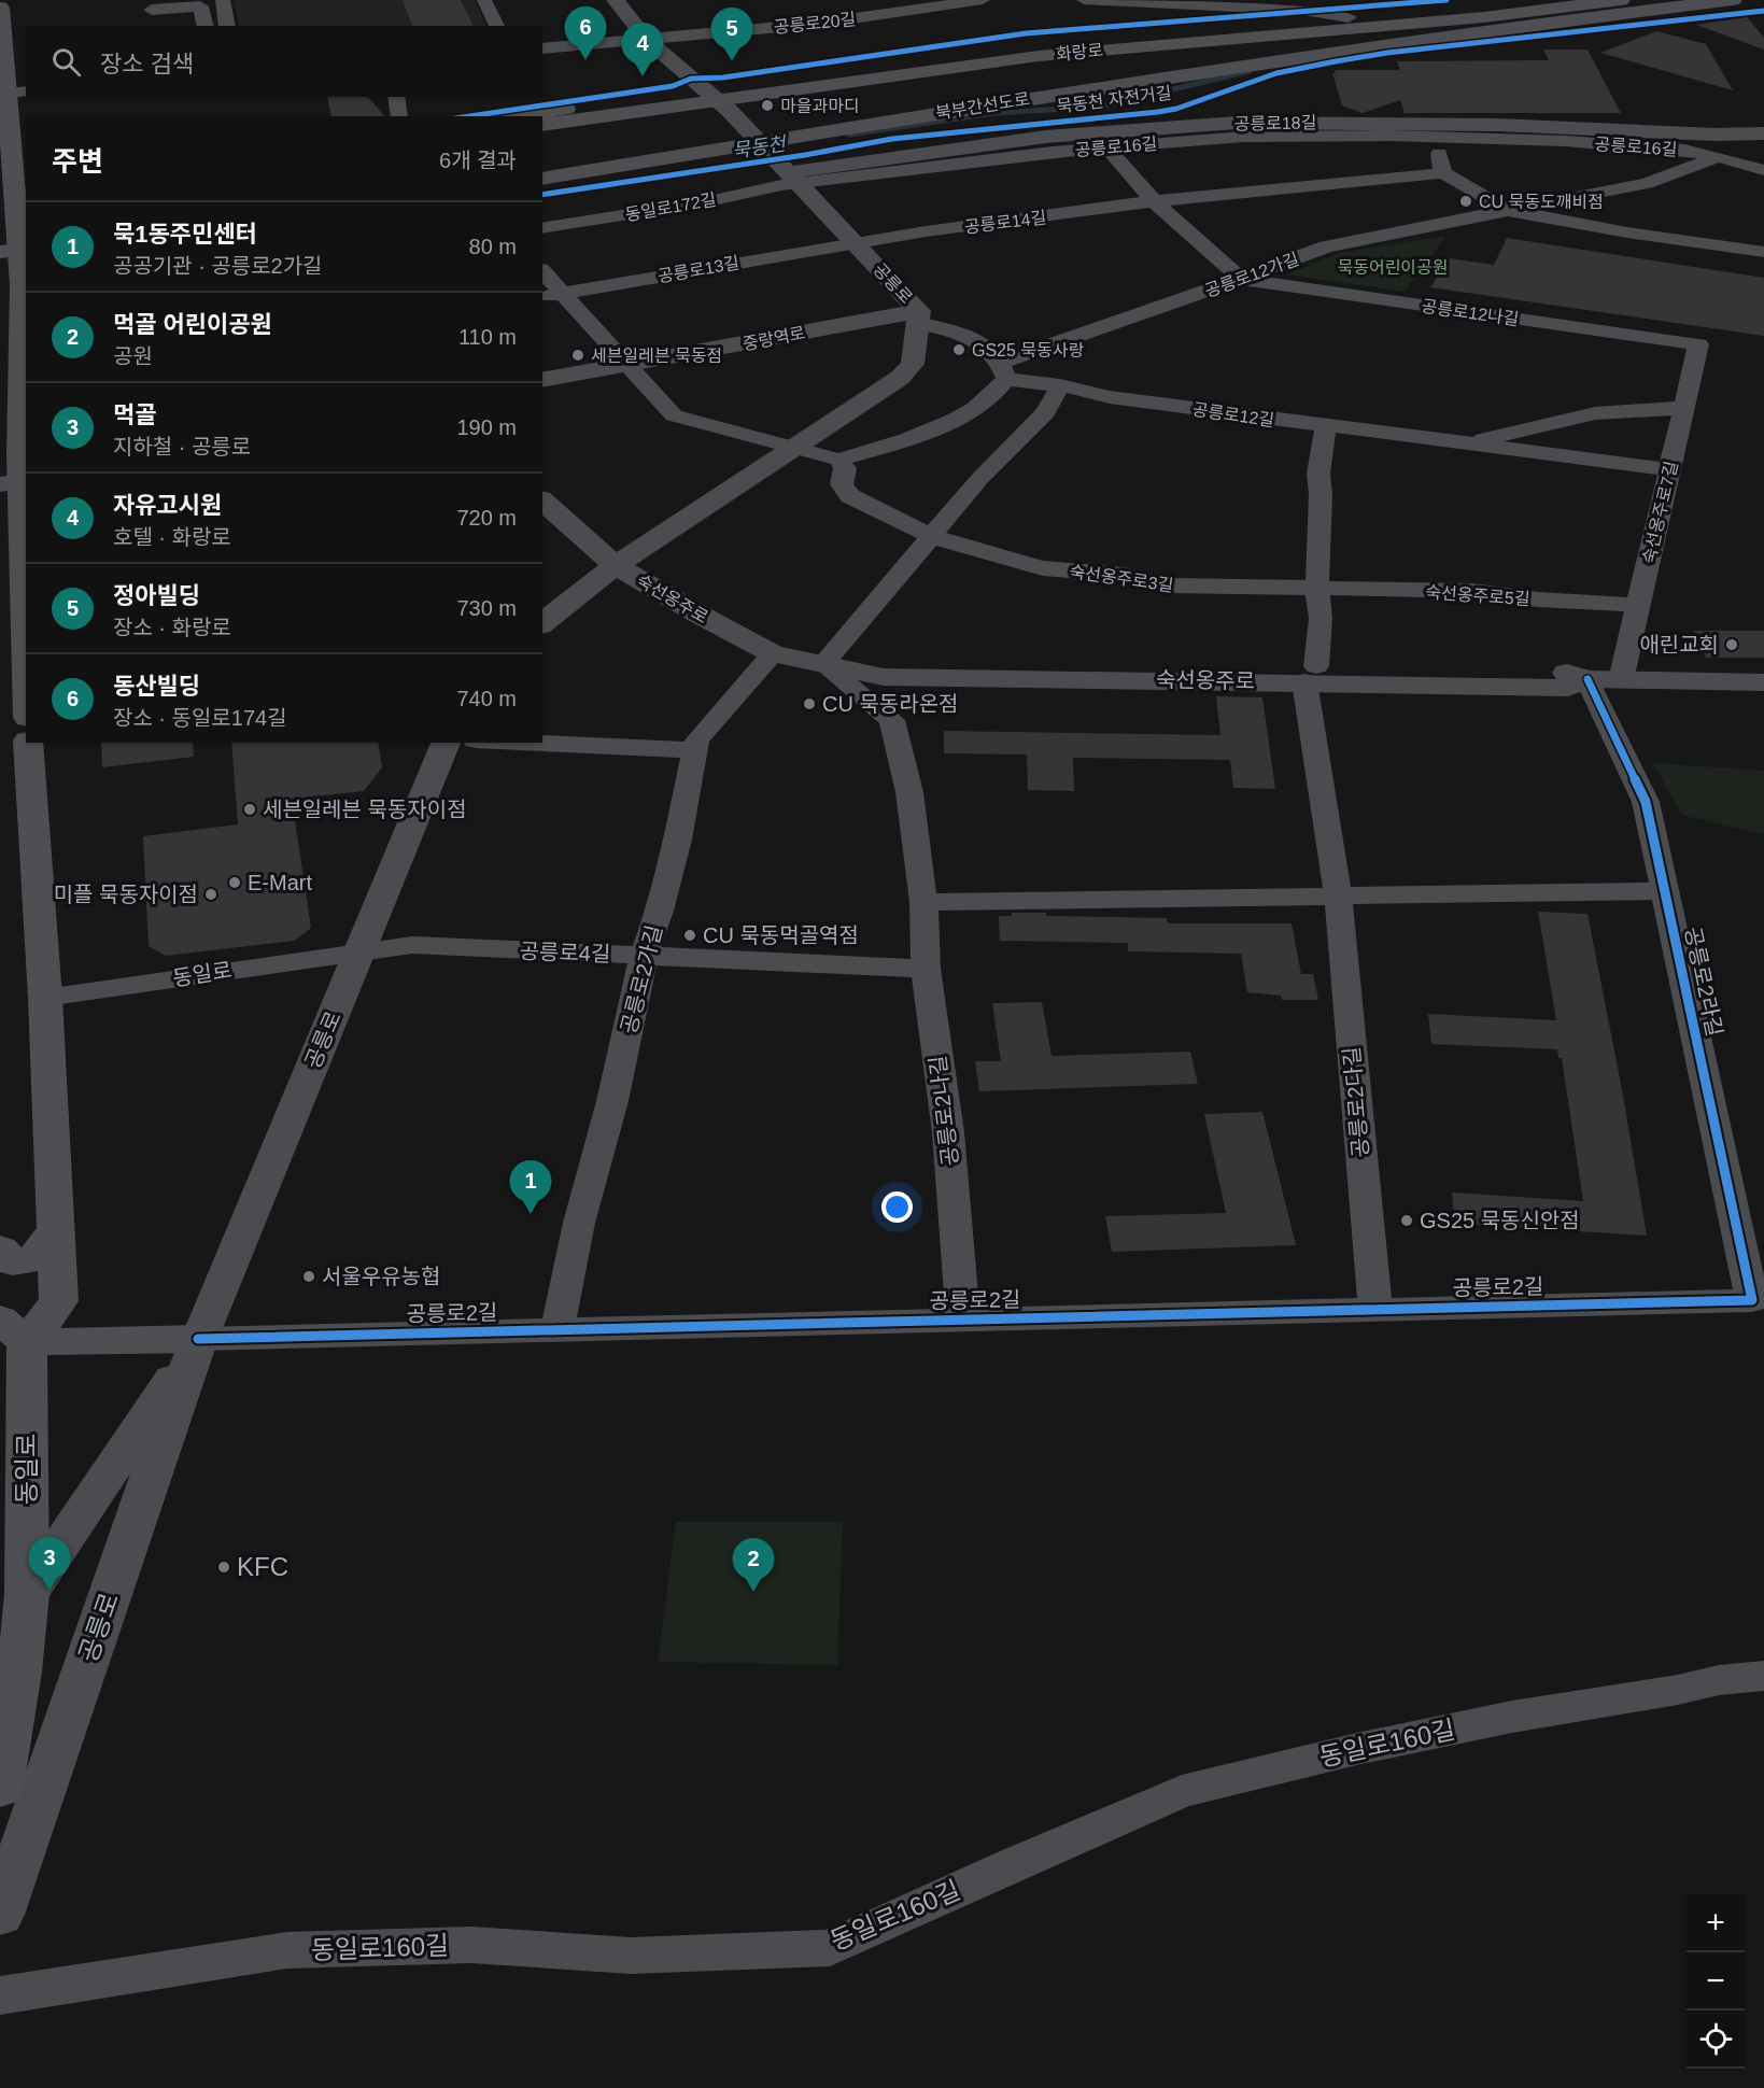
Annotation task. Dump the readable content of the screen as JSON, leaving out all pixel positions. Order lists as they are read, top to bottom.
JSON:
{
  "streets": {
    "highway": ["북부간선도로"],
    "main road": ["화랑로", "동일로"],
    "street": [
      "공릉로20길",
      "공릉로18길",
      "공릉로16길",
      "동일로172길",
      "공릉로14길",
      "공릉로13길",
      "공릉로12가길",
      "공릉로",
      "공릉로12나길",
      "중랑역로",
      "공릉로12길",
      "숙선옹주로7길",
      "숙선옹주로3길",
      "숙선옹주로5길",
      "숙선옹주로",
      "공릉로4길",
      "공릉로2가길",
      "공릉로2라길",
      "공릉로2다길",
      "공릉로2나길",
      "공릉로2길",
      "동일로160길"
    ],
    "cycle path": ["묵동천 자전거길"]
  },
  "crossings": [
    ["화랑로", "공릉로"],
    ["공릉로18길", "공릉로16길"],
    ["공릉로18길", "동일로172길"],
    ["공릉로18길", "공릉로12가길"],
    ["공릉로18길", "공릉로"],
    ["공릉로16길", "동일로172길"],
    ["공릉로16길", "공릉로12가길"],
    ["공릉로16길", "공릉로"],
    ["동일로172길", "공릉로"],
    ["공릉로14길", "공릉로13길"],
    ["공릉로14길", "공릉로"],
    ["공릉로13길", "공릉로"],
    ["공릉로12가길", "공릉로12나길"],
    ["공릉로12가길", "공릉로12길"],
    ["공릉로", "중랑역로"],
    ["공릉로", "숙선옹주로"],
    ["공릉로", "공릉로4길"],
    ["공릉로", "동일로"],
    ["공릉로", "공릉로2길"],
    ["공릉로12나길", "숙선옹주로7길"],
    ["공릉로12길", "숙선옹주로7길"],
    ["숙선옹주로7길", "숙선옹주로5길"],
    ["숙선옹주로7길", "숙선옹주로"],
    ["숙선옹주로3길", "숙선옹주로5길"],
    ["숙선옹주로", "공릉로2가길"],
    ["숙선옹주로", "공릉로2라길"],
    ["숙선옹주로", "공릉로2다길"],
    ["숙선옹주로", "공릉로2나길"],
    ["공릉로4길", "동일로"],
    ["공릉로4길", "공릉로2가길"],
    ["공릉로4길", "공릉로2나길"],
    ["공릉로2가길", "공릉로2길"],
    ["공릉로2라길", "공릉로2길"],
    ["공릉로2다길", "공릉로2길"],
    ["공릉로2나길", "공릉로2길"]
  ],
  "water": ["묵동천"],
  "parks": ["묵동어린이공원"],
  "places": [
    "마을과마디",
    "CU 묵동도깨비점",
    "GS25 묵동사랑",
    "세븐일레븐 묵동점",
    "애린교회",
    "CU 묵동라온점",
    "세븐일레븐 묵동자이점",
    "E-Mart",
    "미플 묵동자이점",
    "CU 묵동먹골역점",
    "GS25 묵동신안점",
    "서울우유농협",
    "KFC"
  ],
  "page": {
    "pins": [
      "6",
      "5",
      "4",
      "1",
      "3",
      "2"
    ],
    "search": "장소 검색",
    "heading": ["주변", "6개 결과"],
    "list": [
      {
        "mark": "1",
        "name": "묵1동주민센터",
        "note": "공공기관 · 공릉로2가길",
        "value": "80 m"
      },
      {
        "mark": "2",
        "name": "먹골 어린이공원",
        "note": "공원",
        "value": "110 m"
      },
      {
        "mark": "3",
        "name": "먹골",
        "note": "지하철 · 공릉로",
        "value": "190 m"
      },
      {
        "mark": "4",
        "name": "자유고시원",
        "note": "호텔 · 화랑로",
        "value": "720 m"
      },
      {
        "mark": "5",
        "name": "정아빌딩",
        "note": "장소 · 화랑로",
        "value": "730 m"
      },
      {
        "mark": "6",
        "name": "동산빌딩",
        "note": "장소 · 동일로174길",
        "value": "740 m"
      }
    ],
    "map_buttons": ["+", "−"]
  }
}
